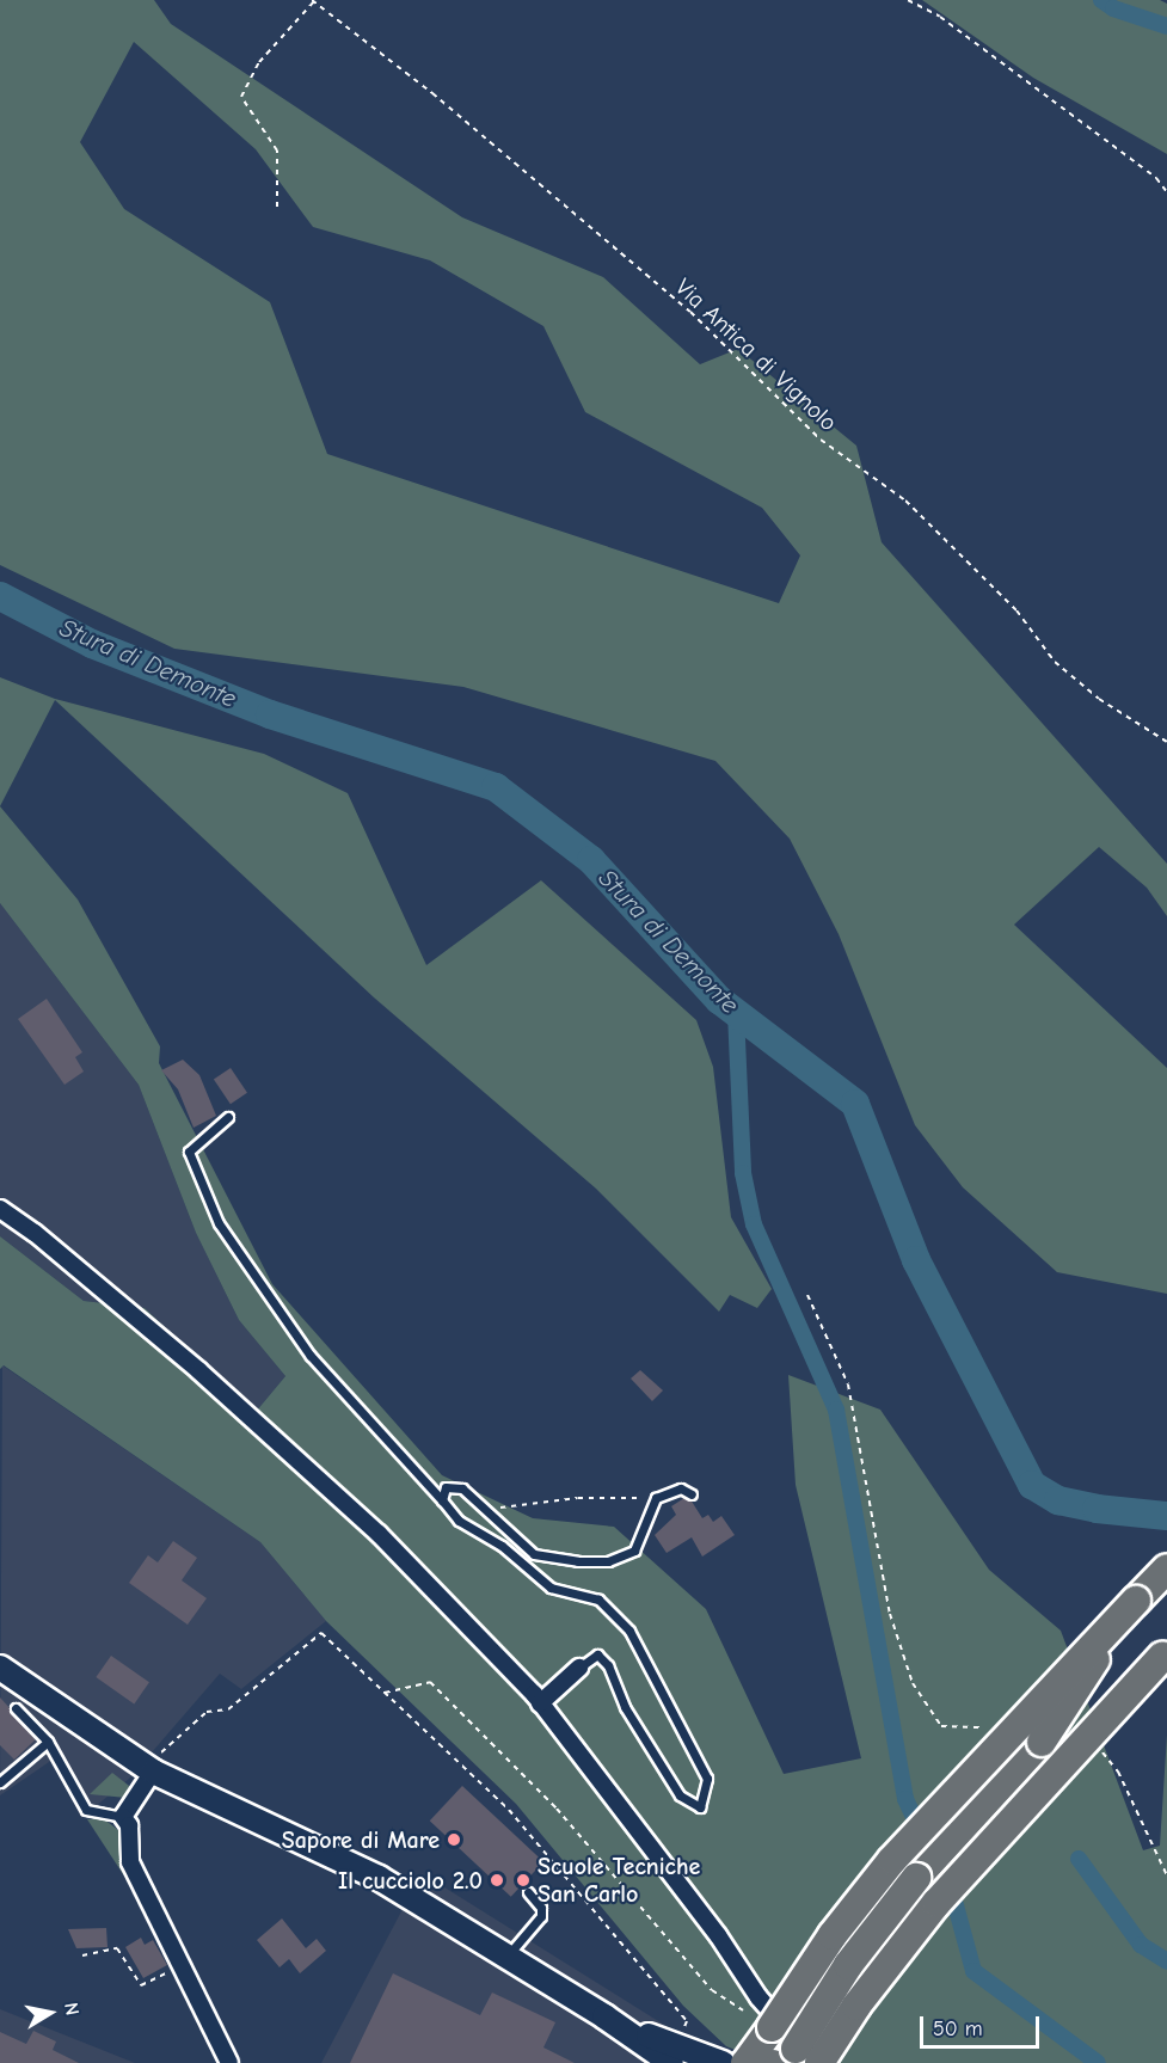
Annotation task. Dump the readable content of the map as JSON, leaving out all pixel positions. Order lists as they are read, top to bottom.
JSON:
{
  "streets": {
    "path": ["Via Antica di Vignolo"]
  },
  "water": ["Stura di Demonte"],
  "places": ["Sapore di Mare", "Il cucciolo 2.0", "Scuole Tecniche San Carlo"],
  "scale_bar": "50 m",
  "north": "right"
}
